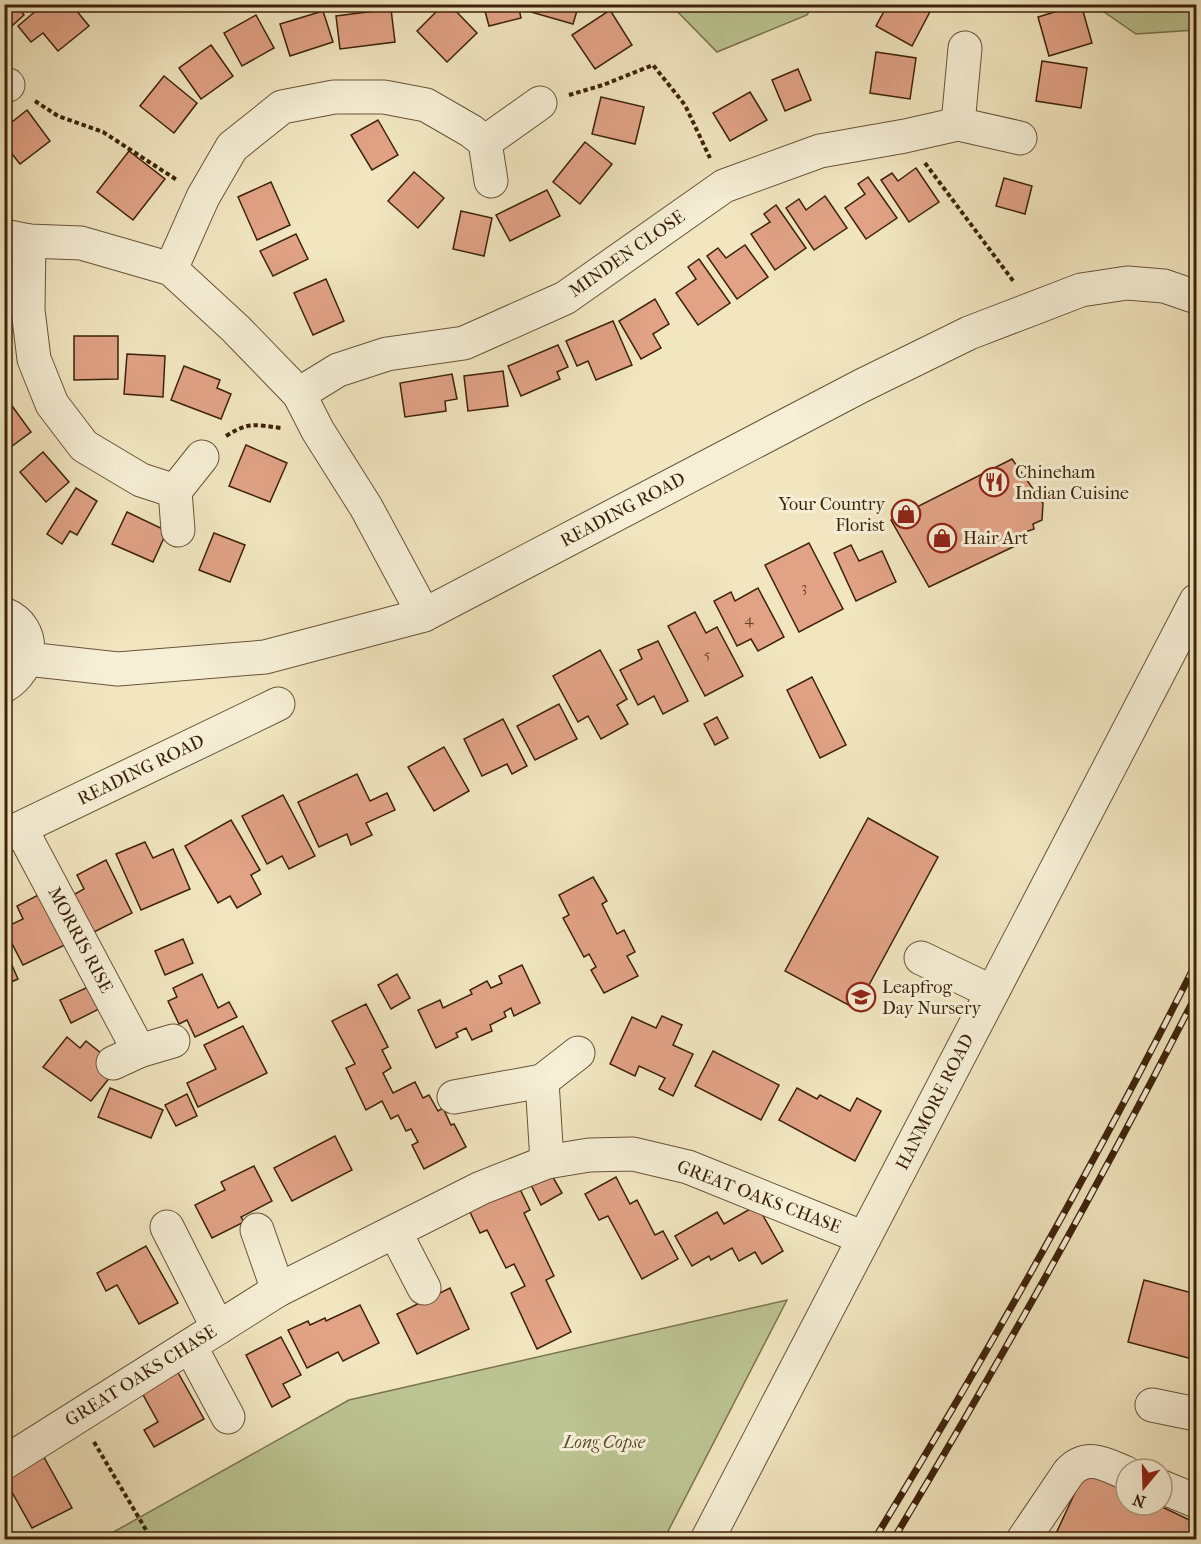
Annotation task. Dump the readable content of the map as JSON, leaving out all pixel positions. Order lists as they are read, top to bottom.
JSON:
{
  "streets": {
    "street": [
      "MINDEN CLOSE",
      "READING ROAD",
      "MORRIS RISE",
      "HANMORE ROAD",
      "GREAT OAKS CHASE"
    ]
  },
  "crossings": [
    ["READING ROAD", "MORRIS RISE"],
    ["HANMORE ROAD", "GREAT OAKS CHASE"]
  ],
  "parks": ["Long Copse"],
  "places": {
    "restaurant": ["Chineham Indian Cuisine"],
    "shop": ["Your Country Florist", "Hair Art"],
    "school or university": ["Leapfrog Day Nursery"]
  },
  "house_numbers": ["3", "4", "5"],
  "north": "bottom"
}
